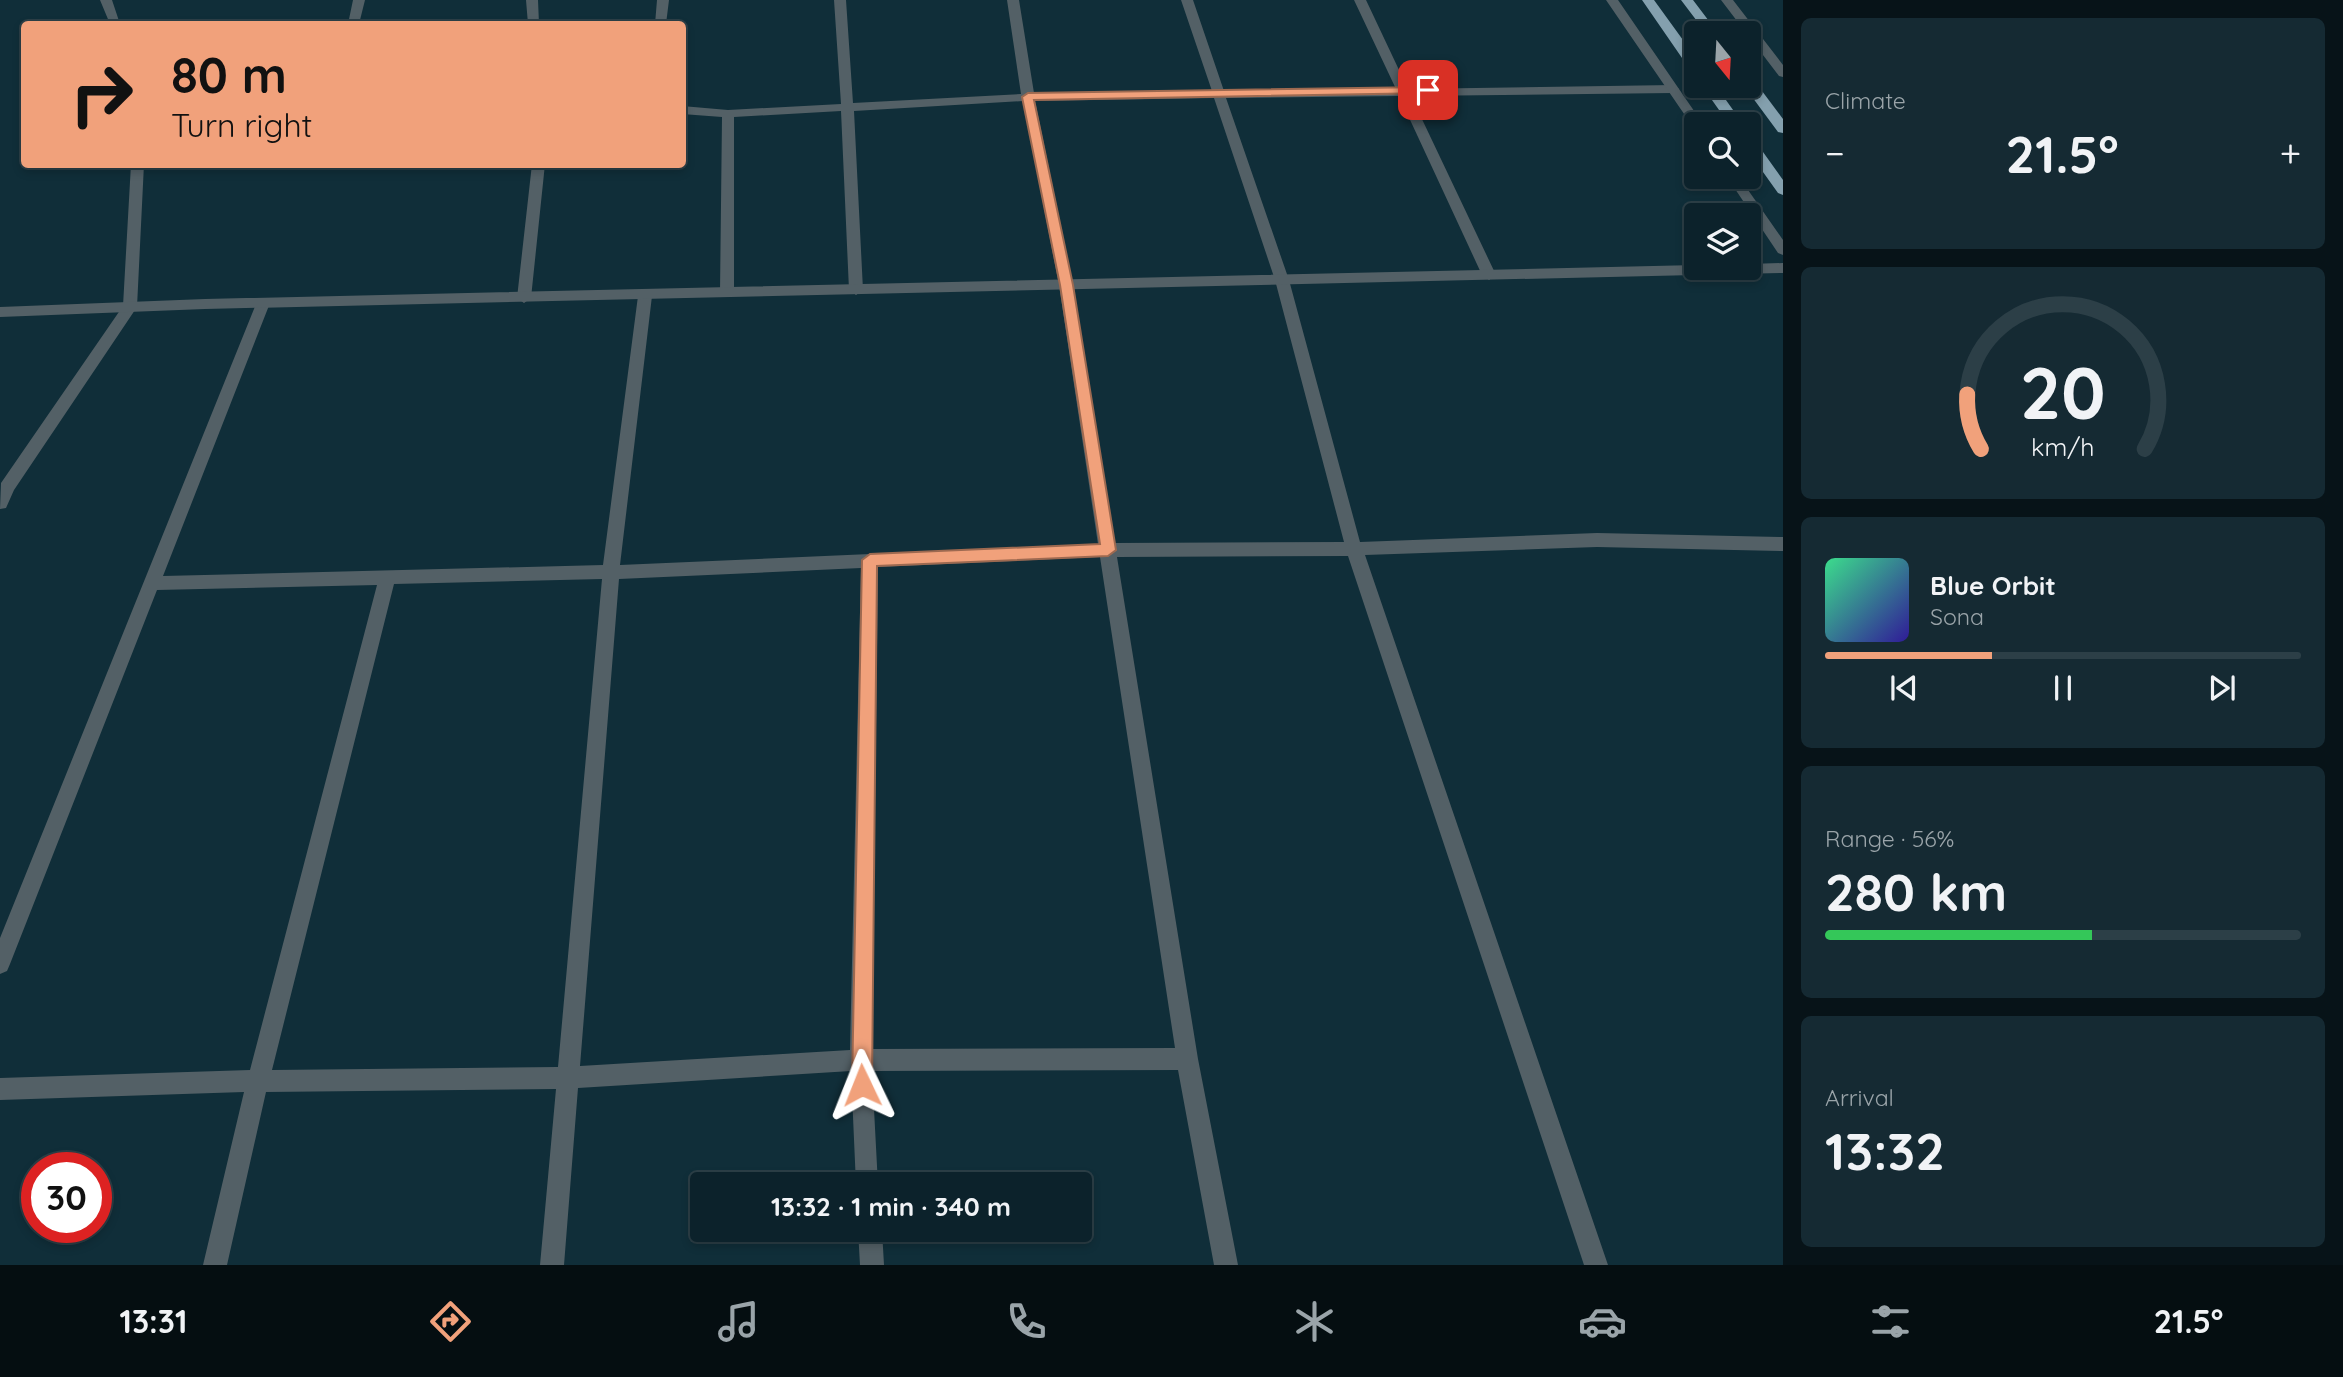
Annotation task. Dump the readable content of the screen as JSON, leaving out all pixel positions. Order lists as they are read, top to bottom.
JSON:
{
  "north": "bottom",
  "page": {
    "tile": [
      "Climate",
      ["Range · 56%", "280 km"],
      ["Arrival", "13:32"]
    ],
    "turn": ["80 m", "Turn right"],
    "heat": ["−", "21.5°", "+"],
    "song": ["Blue Orbit", "Sona"],
    "limit": "30",
    "trip": "13:32 · 1 min · 340 m",
    "tabs": ["13:31", "21.5°"],
    "gauge": ["20", "km/h"]
  }
}
